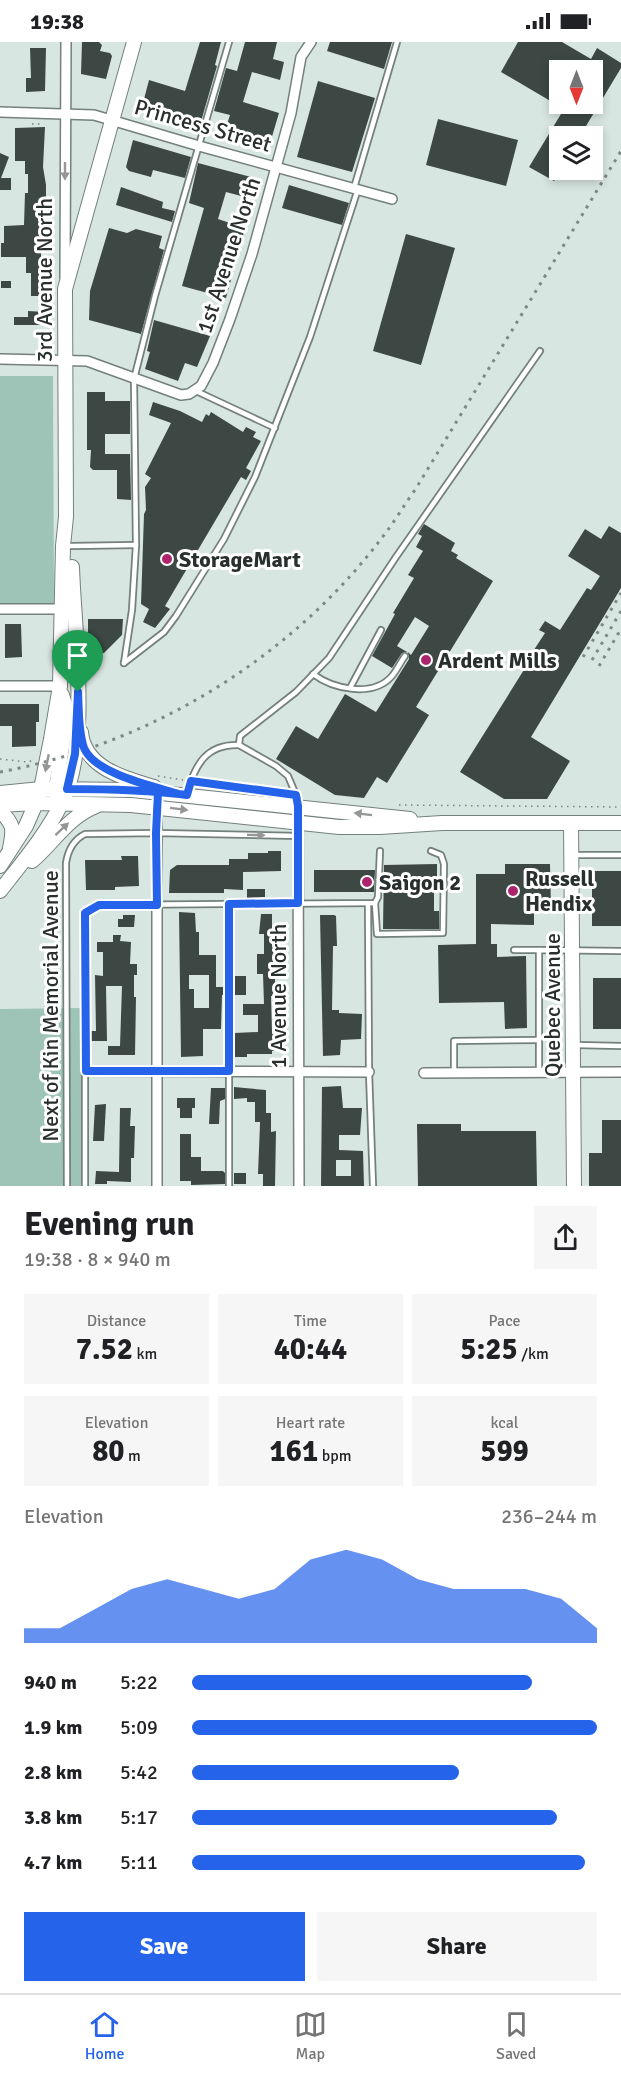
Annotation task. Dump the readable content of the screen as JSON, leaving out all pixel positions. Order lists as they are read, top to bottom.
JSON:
{
  "streets": {
    "main road": ["3rd Avenue North", "Quebec Avenue"],
    "street": ["Princess Street", "1st Avenue North", "1 Avenue North"],
    "lane": ["Next of Kin Memorial Avenue"]
  },
  "crossings": [
    ["Princess Street", "1st Avenue North"],
    ["Princess Street", "3rd Avenue North"]
  ],
  "places": [
    "StorageMart",
    "Ardent Mills",
    "Saigon 2",
    "Russell Hendix"
  ],
  "north": "bottom",
  "page": {
    "status": "19:38",
    "heading": ["Evening run", "19:38 · 8 × 940 m"],
    "stats": [
      ["Distance", "7.52 km"],
      ["Time", "40:44"],
      ["Pace", "5:25 /km"],
      ["Elevation", "80 m"],
      ["Heart rate", "161 bpm"],
      ["kcal", "599"]
    ],
    "chart": ["Elevation", "236–244 m"],
    "list": [
      {
        "name": "940 m",
        "note": "5:22"
      },
      {
        "name": "1.9 km",
        "note": "5:09"
      },
      {
        "name": "2.8 km",
        "note": "5:42"
      },
      {
        "name": "3.8 km",
        "note": "5:17"
      },
      {
        "name": "4.7 km",
        "note": "5:11"
      }
    ],
    "buttons": ["Save", "Share"],
    "tabs": ["Home", "Map", "Saved"]
  }
}
